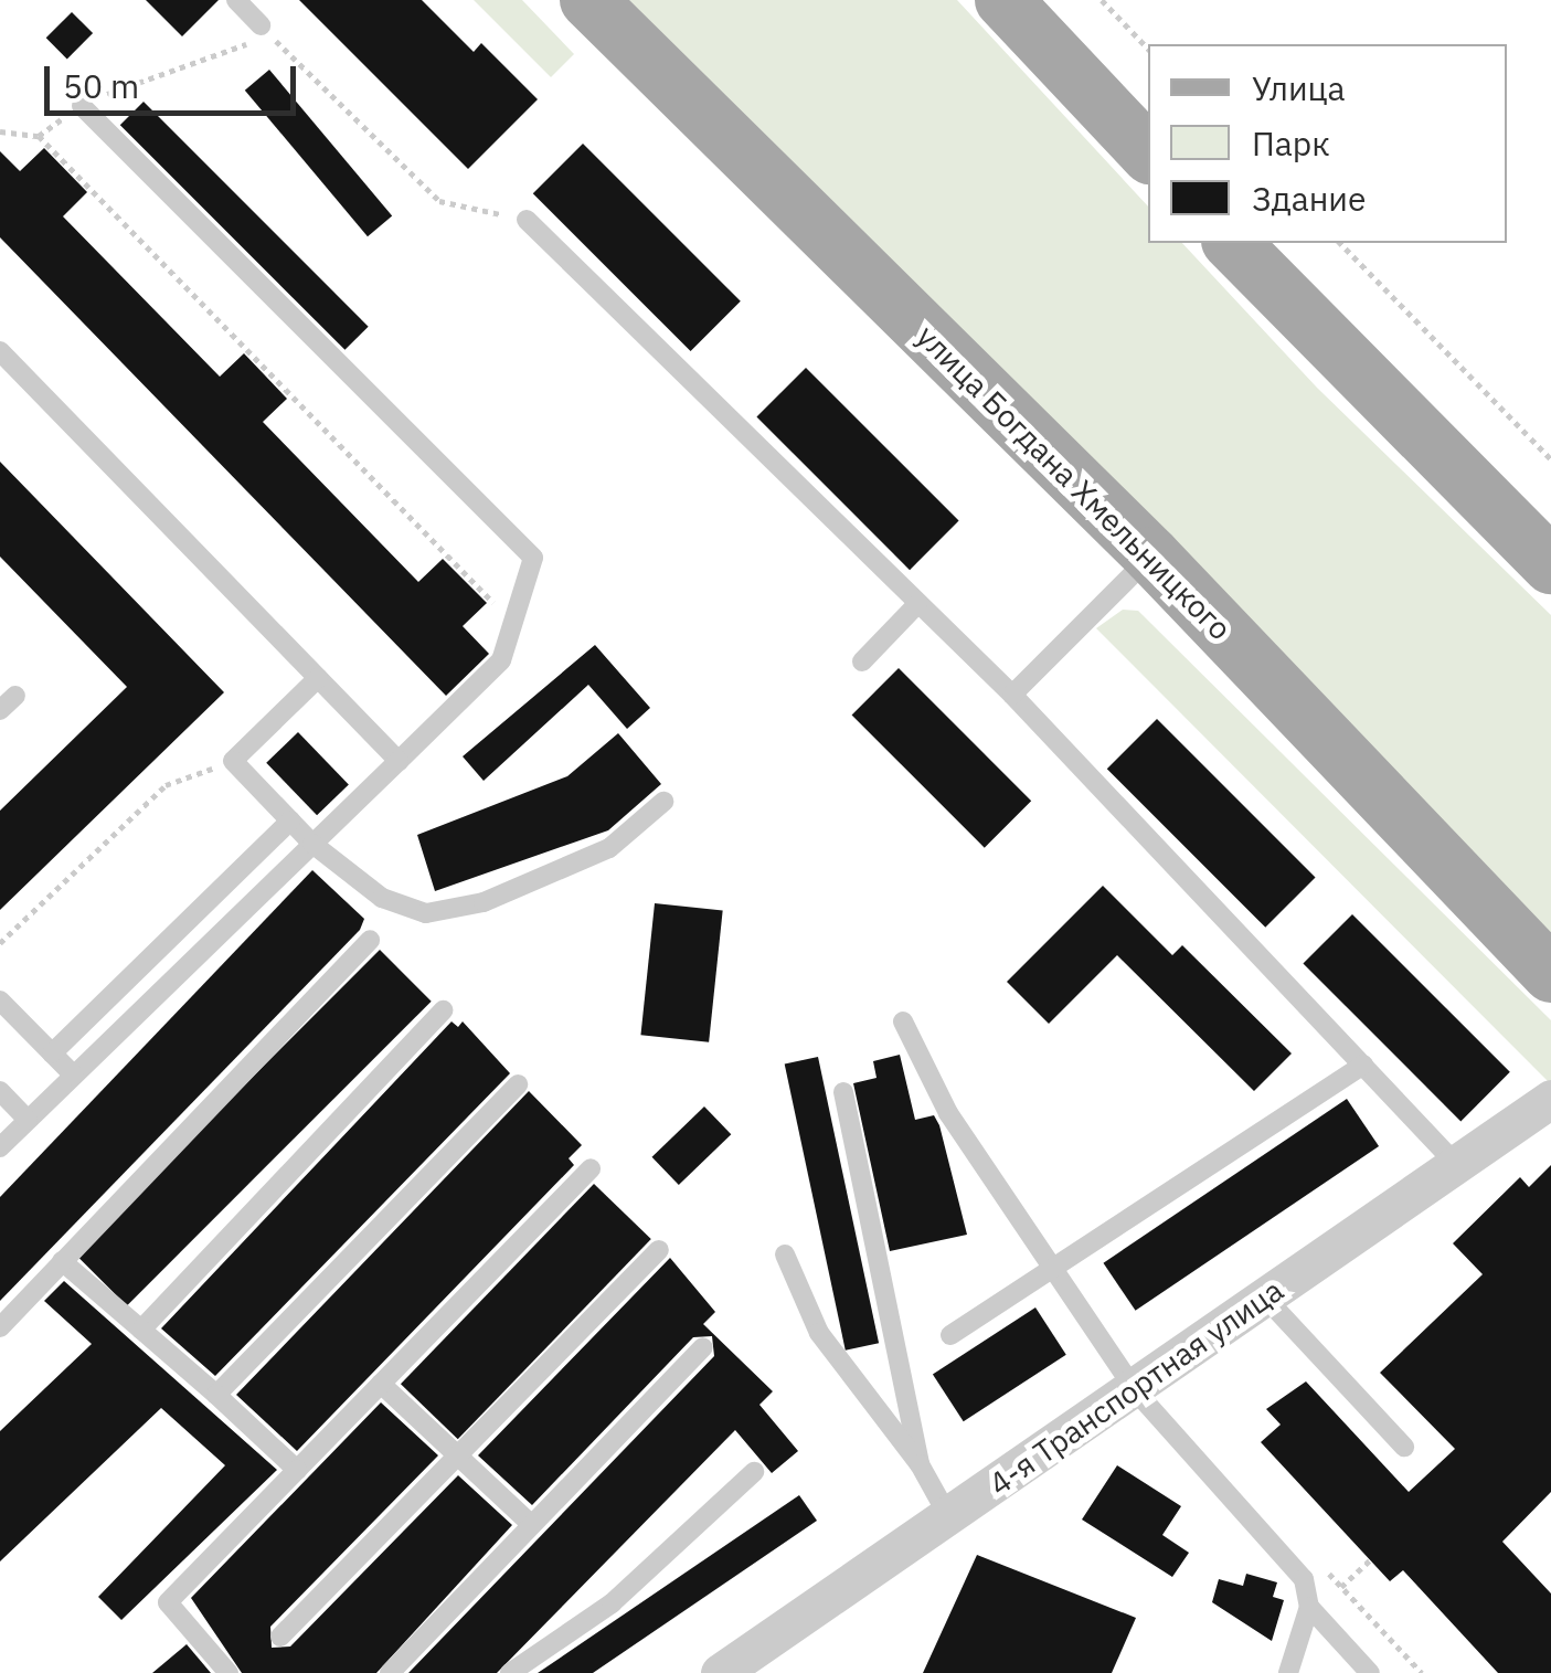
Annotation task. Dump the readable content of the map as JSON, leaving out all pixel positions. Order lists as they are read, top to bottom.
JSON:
{
  "streets": {
    "main road": ["улица Богдана Хмельницкого"],
    "street": ["4-я Транспортная улица"]
  },
  "legend": ["Улица", "Парк", "Здание"],
  "scale_bar": "50 m"
}
